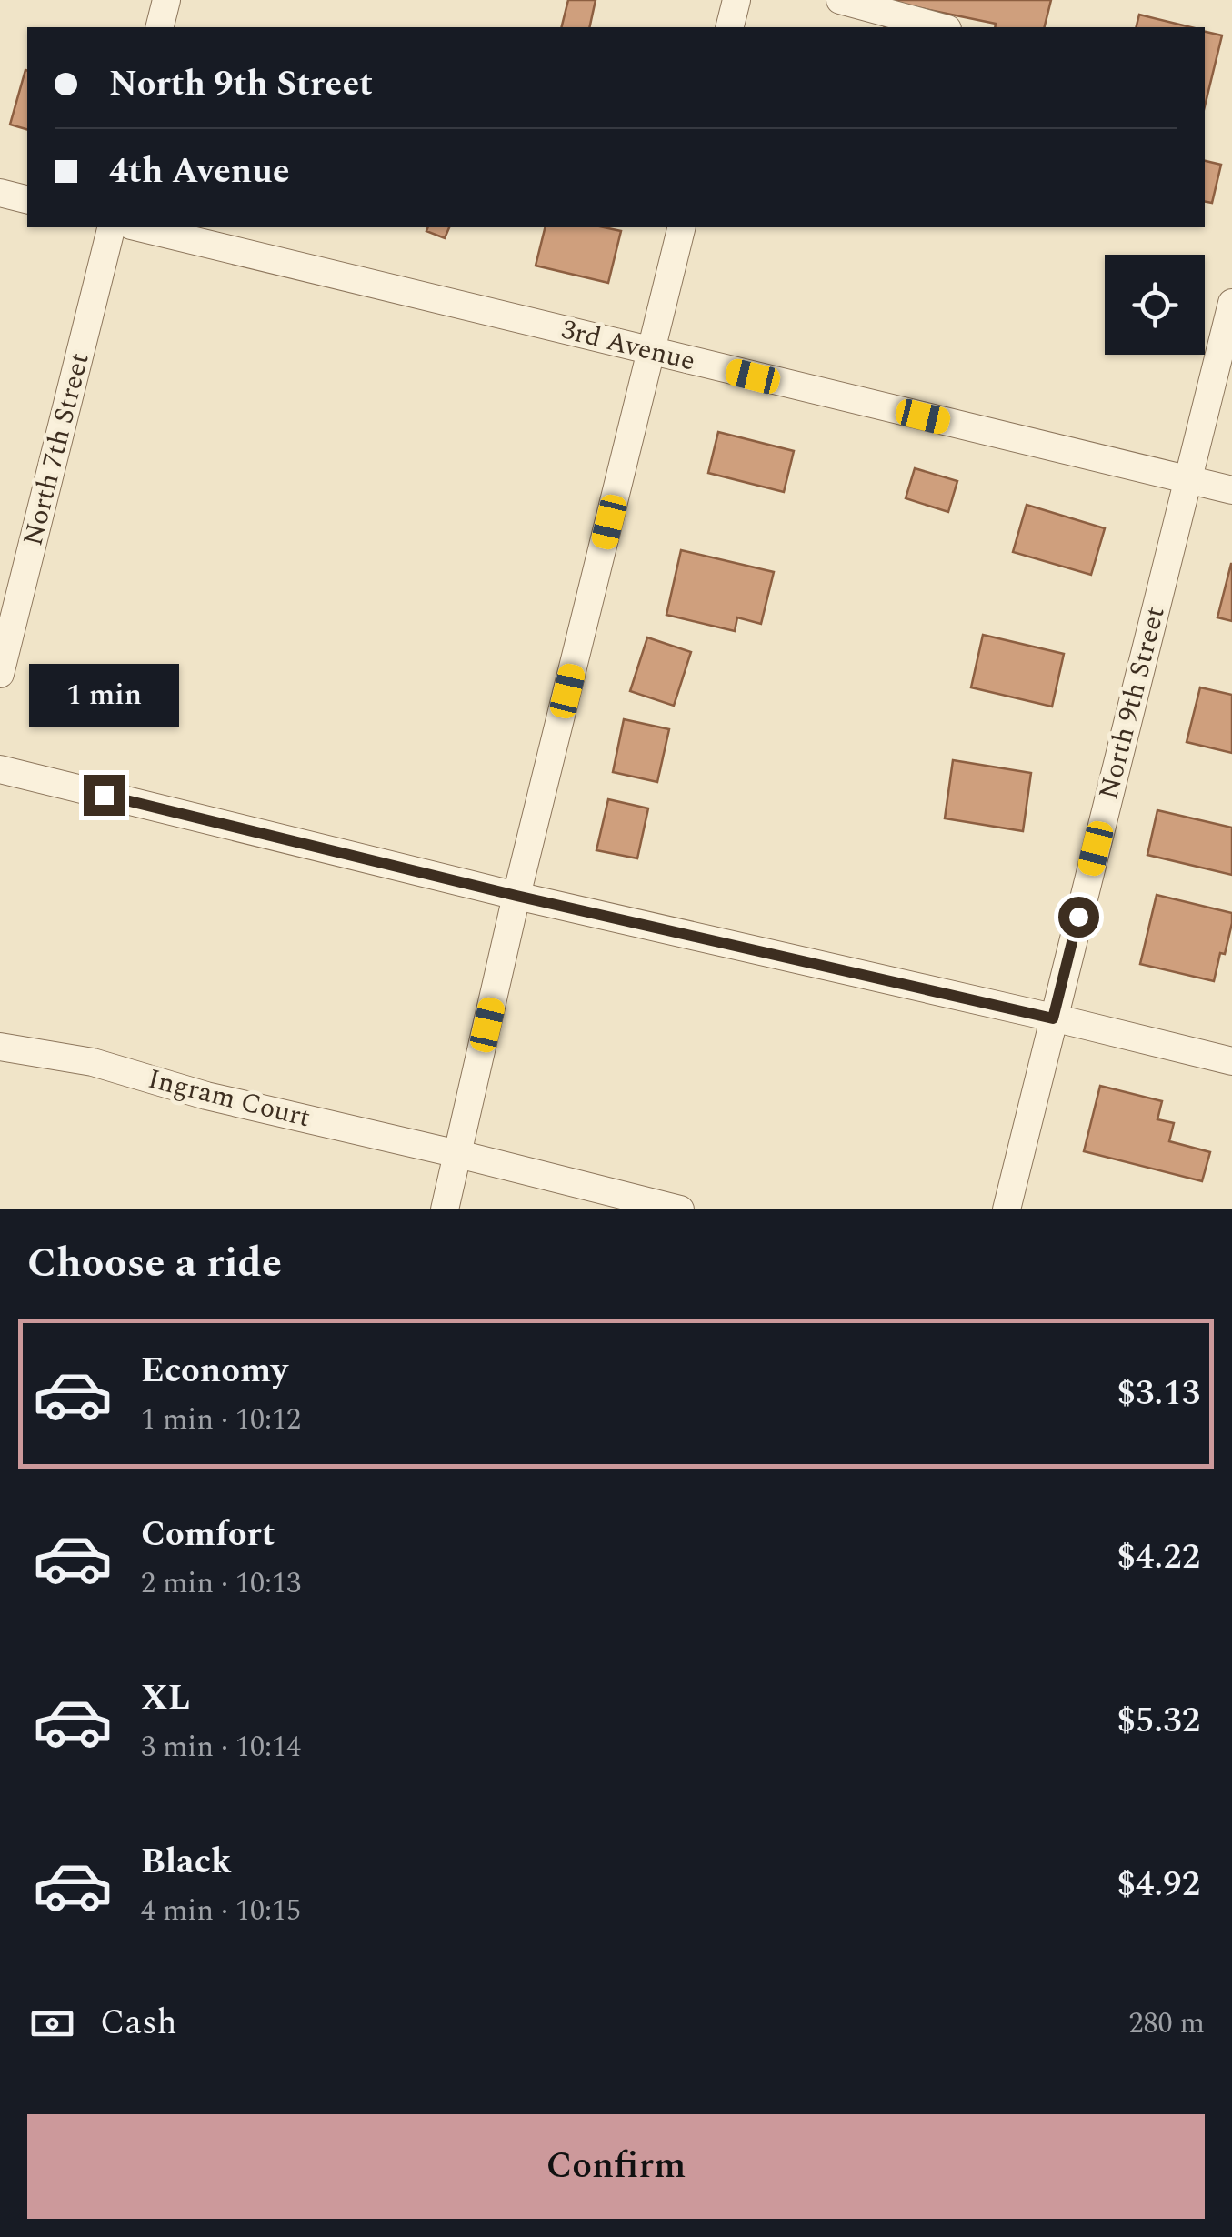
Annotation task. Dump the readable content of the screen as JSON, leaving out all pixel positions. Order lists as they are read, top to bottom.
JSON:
{
  "streets": {
    "street": [
      "3rd Avenue",
      "North 7th Street",
      "North 9th Street",
      "Ingram Court"
    ]
  },
  "crossings": [
    ["3rd Avenue", "North 9th Street"]
  ],
  "page": {
    "banner": ["North 9th Street", "4th Avenue"],
    "bubble": "1 min",
    "heading": "Choose a ride",
    "list": [
      {
        "name": "Economy",
        "note": "1 min · 10:12",
        "value": "$3.13"
      },
      {
        "name": "Comfort",
        "note": "2 min · 10:13",
        "value": "$4.22"
      },
      {
        "name": "XL",
        "note": "3 min · 10:14",
        "value": "$5.32"
      },
      {
        "name": "Black",
        "note": "4 min · 10:15",
        "value": "$4.92"
      }
    ],
    "pay": ["Cash", "280 m"],
    "buttons": "Confirm"
  }
}
